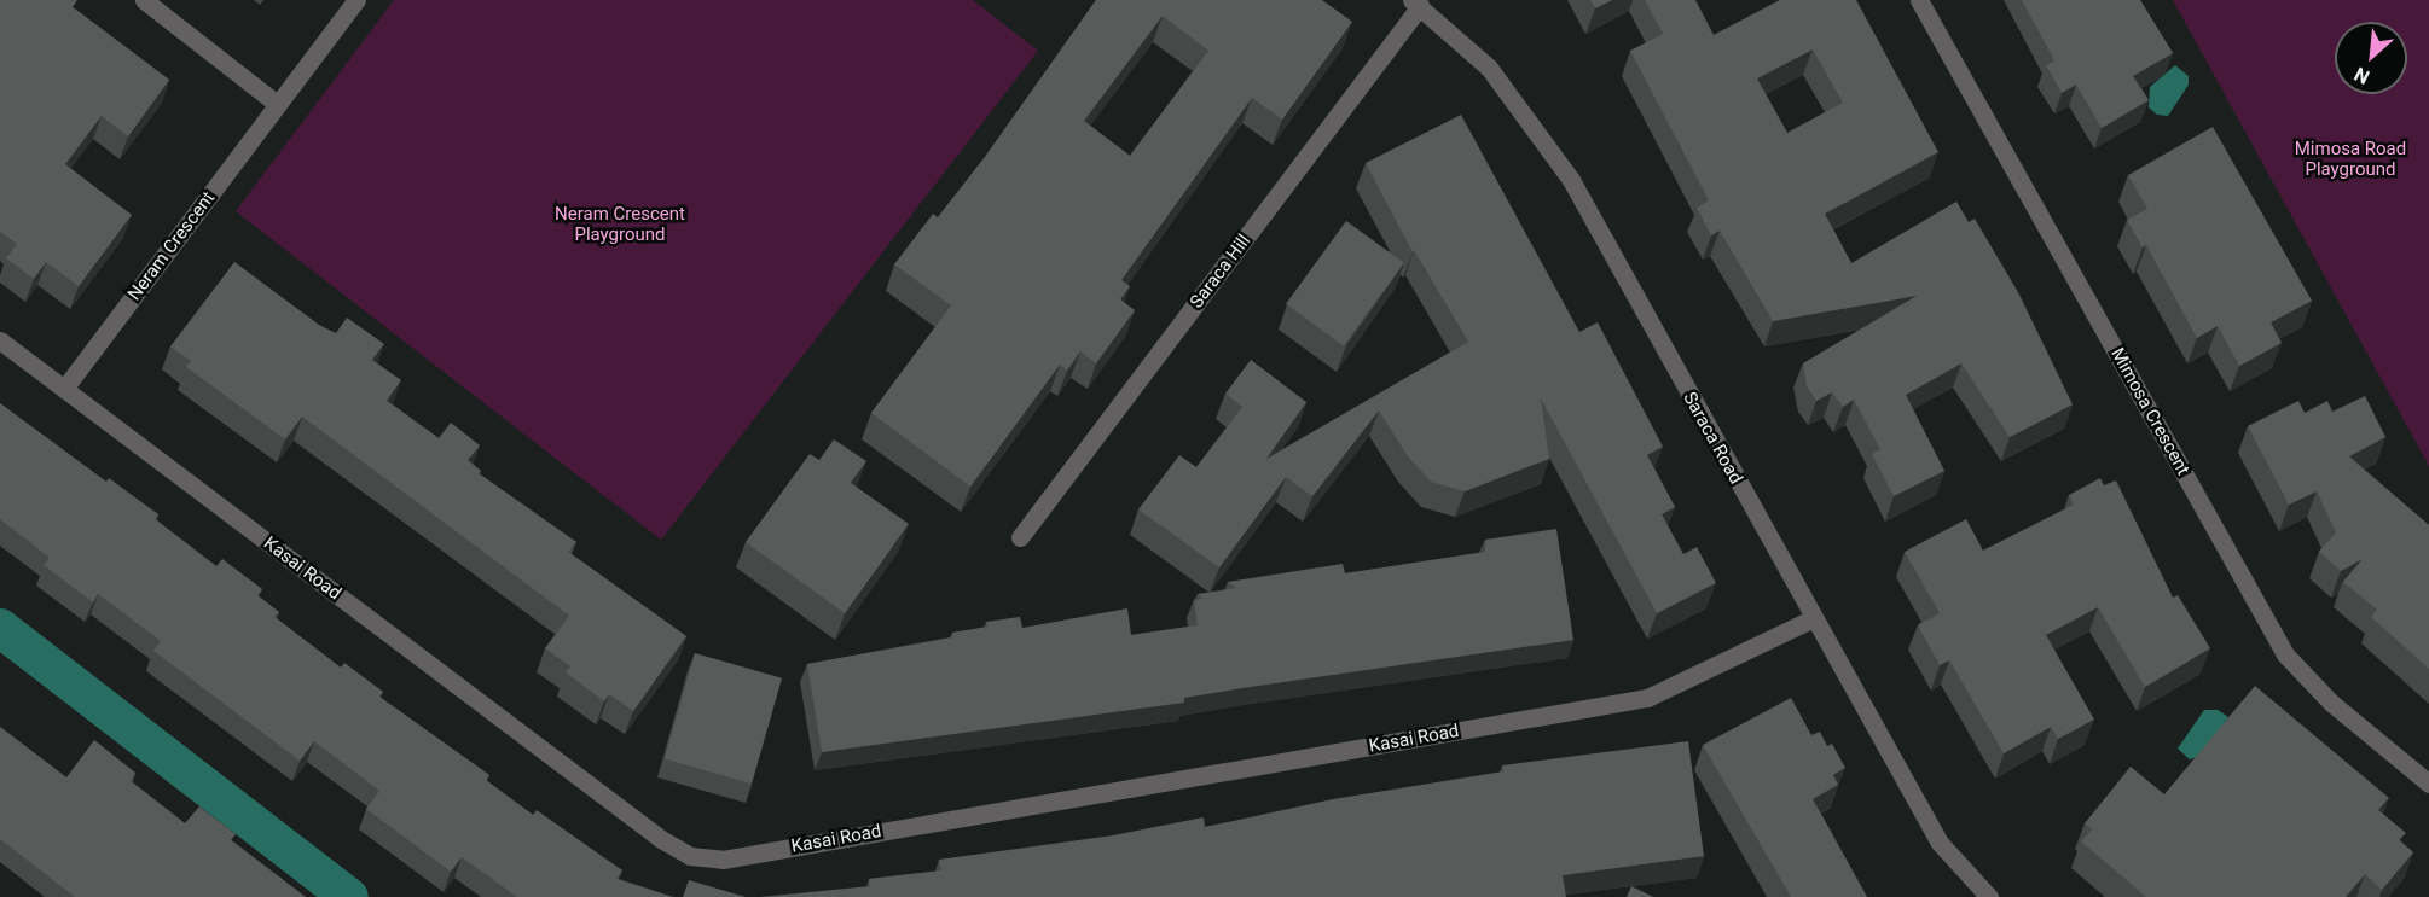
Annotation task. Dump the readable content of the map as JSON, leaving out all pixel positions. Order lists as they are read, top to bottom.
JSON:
{
  "streets": {
    "street": [
      "Neram Crescent",
      "Saraca Hill",
      "Mimosa Crescent",
      "Saraca Road",
      "Kasai Road"
    ]
  },
  "crossings": [
    ["Neram Crescent", "Kasai Road"],
    ["Saraca Hill", "Saraca Road"],
    ["Saraca Road", "Kasai Road"]
  ],
  "parks": ["Mimosa Road Playground", "Neram Crescent Playground"],
  "north": "bottom left"
}
